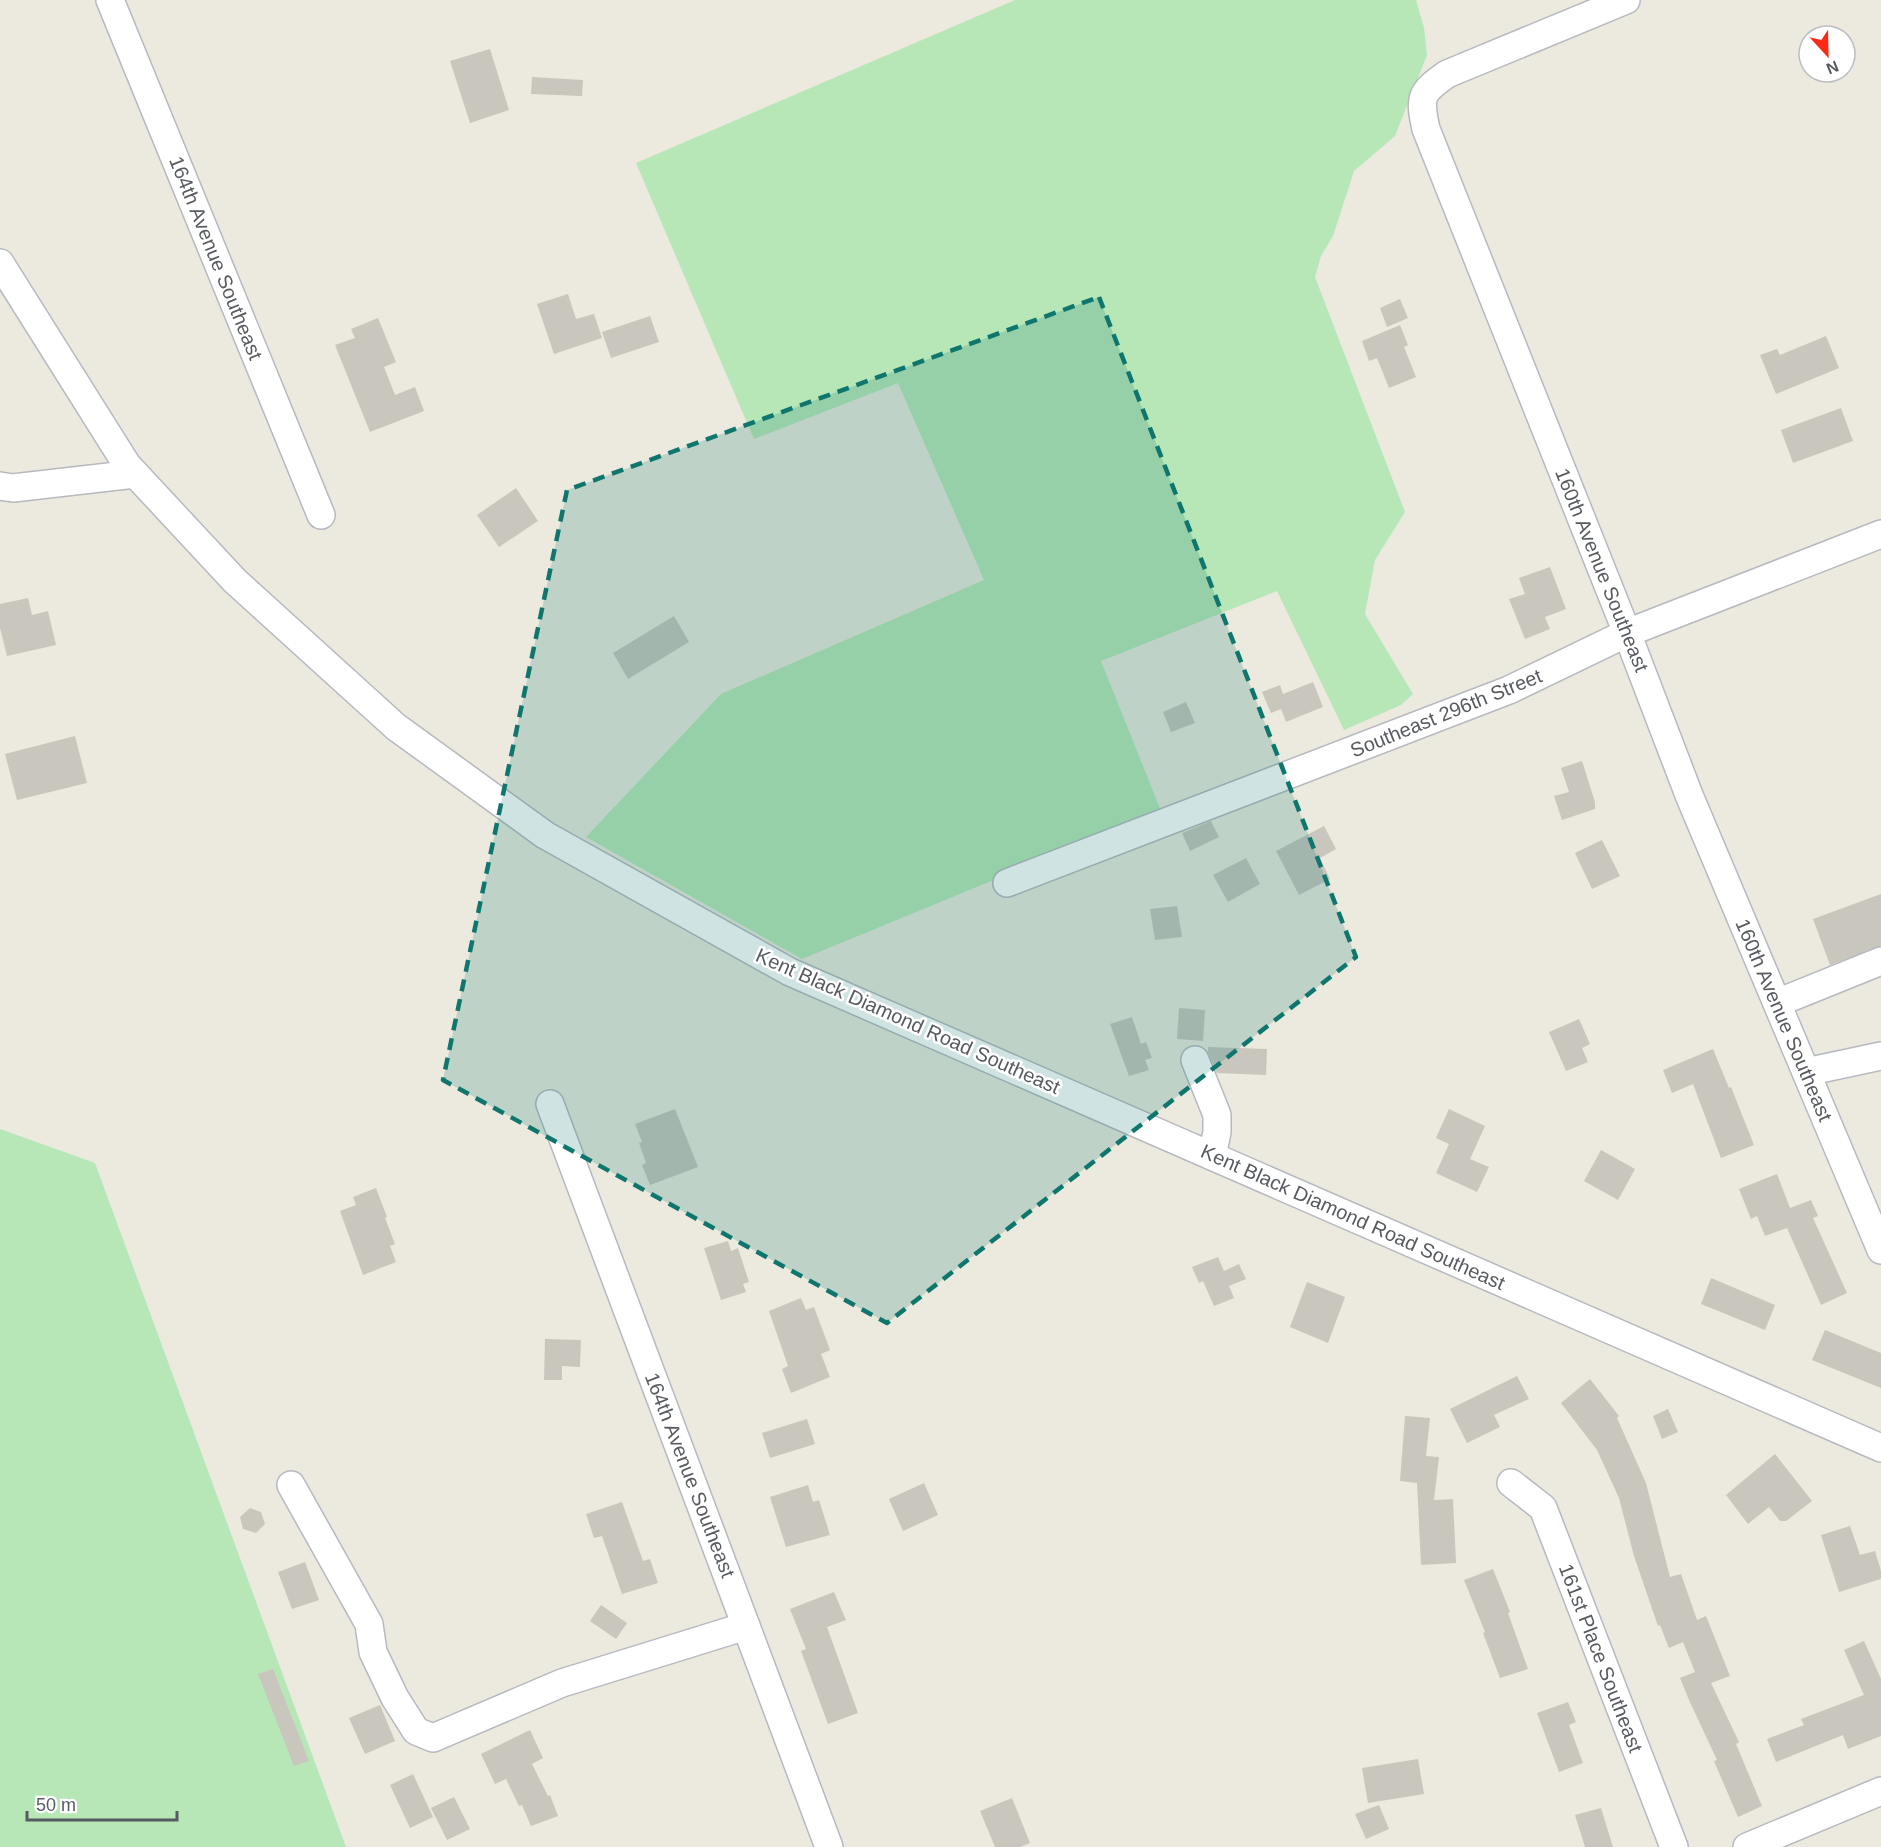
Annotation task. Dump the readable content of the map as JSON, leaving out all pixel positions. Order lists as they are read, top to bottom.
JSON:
{
  "streets": {
    "street": [
      "164th Avenue Southeast",
      "160th Avenue Southeast",
      "Southeast 296th Street",
      "Kent Black Diamond Road Southeast",
      "161st Place Southeast"
    ]
  },
  "crossings": [
    ["160th Avenue Southeast", "Southeast 296th Street"]
  ],
  "scale_bar": "50 m",
  "north": "bottom"
}
